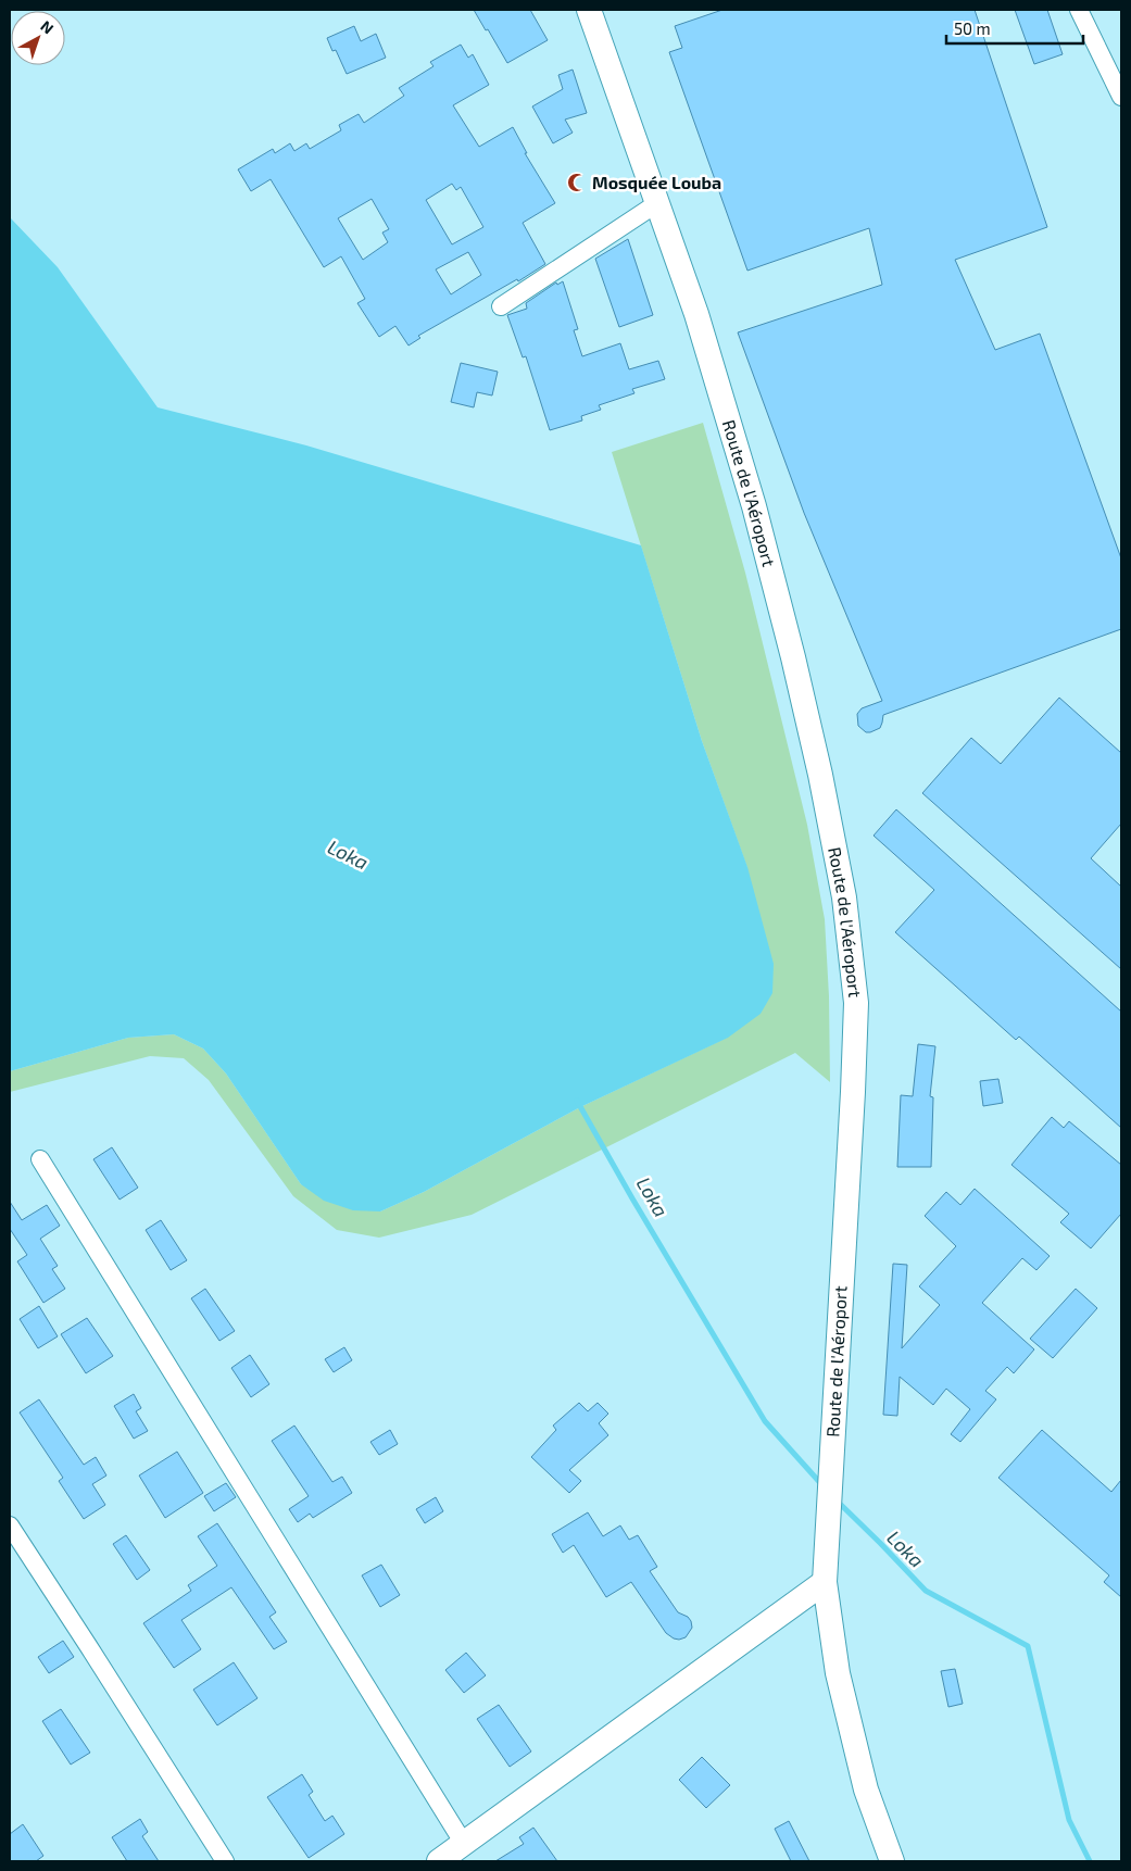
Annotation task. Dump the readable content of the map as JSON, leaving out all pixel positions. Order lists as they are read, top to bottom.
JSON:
{
  "streets": {
    "main road": ["Route de l'Aéroport"]
  },
  "water": ["Loka"],
  "places": {
    "mosque": ["Mosquée Louba"]
  },
  "scale_bar": "50 m",
  "north": "top right"
}
